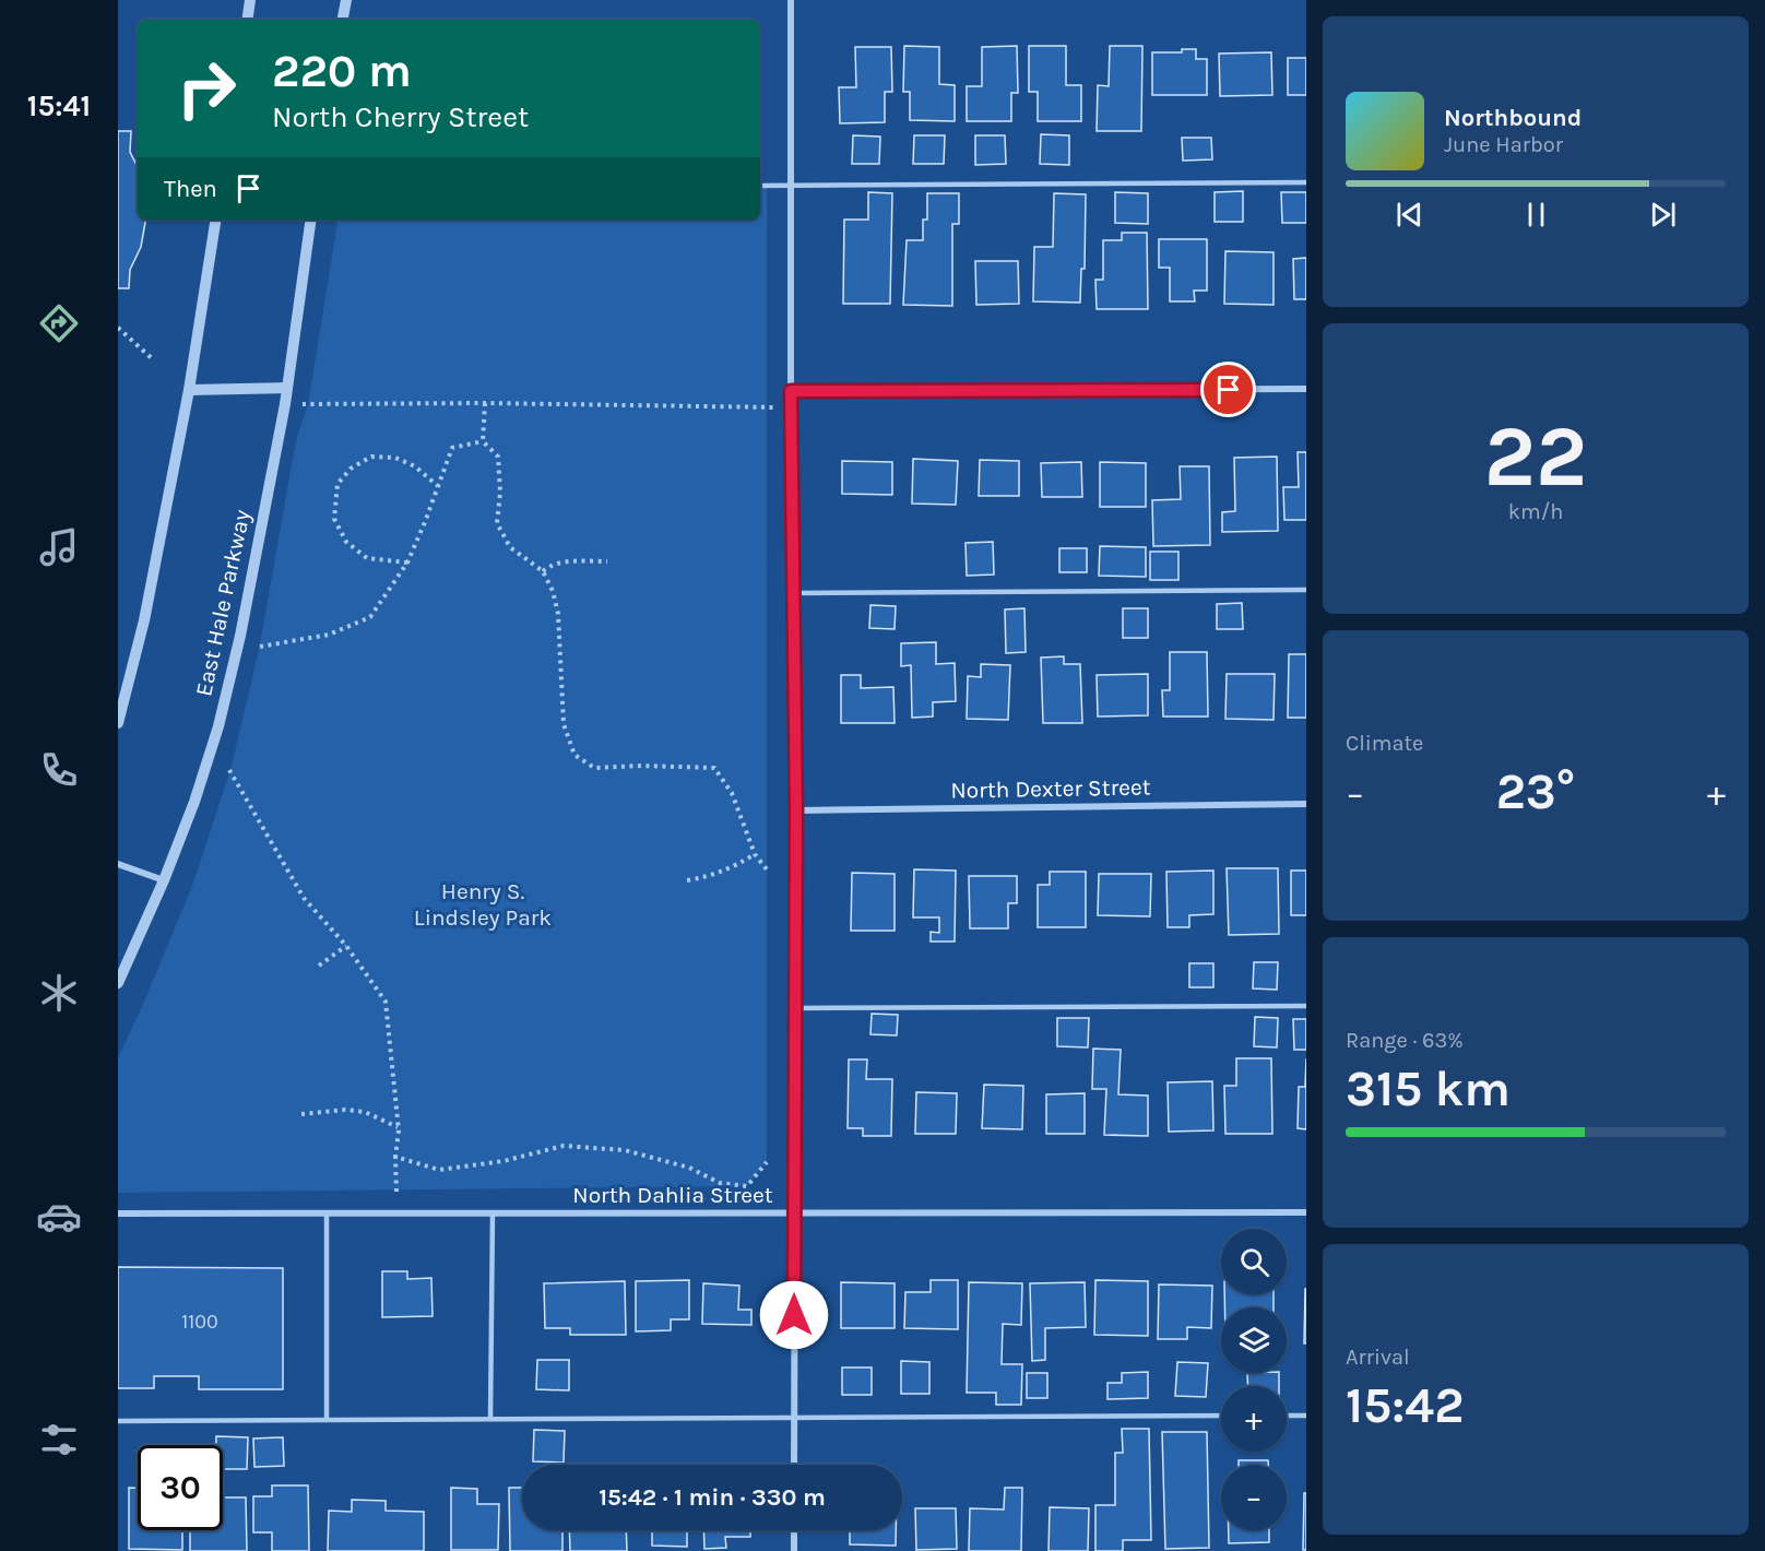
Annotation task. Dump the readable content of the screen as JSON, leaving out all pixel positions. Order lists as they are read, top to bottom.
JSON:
{
  "streets": {
    "street": ["East Hale Parkway", "North Dexter Street", "North Dahlia Street"]
  },
  "parks": ["Henry S. Lindsley Park"],
  "house_numbers": ["1100"],
  "page": {
    "tabs": "15:41",
    "turn": ["220 m", "North Cherry Street"],
    "song": ["Northbound", "June Harbor"],
    "then": "Then",
    "tile": [
      ["22", "km/h"],
      "Climate",
      ["Range · 63%", "315 km"],
      ["Arrival", "15:42"]
    ],
    "heat": ["−", "23°", "+"],
    "map_buttons": ["+", "−"],
    "limit": "30",
    "trip": "15:42 · 1 min · 330 m"
  }
}
